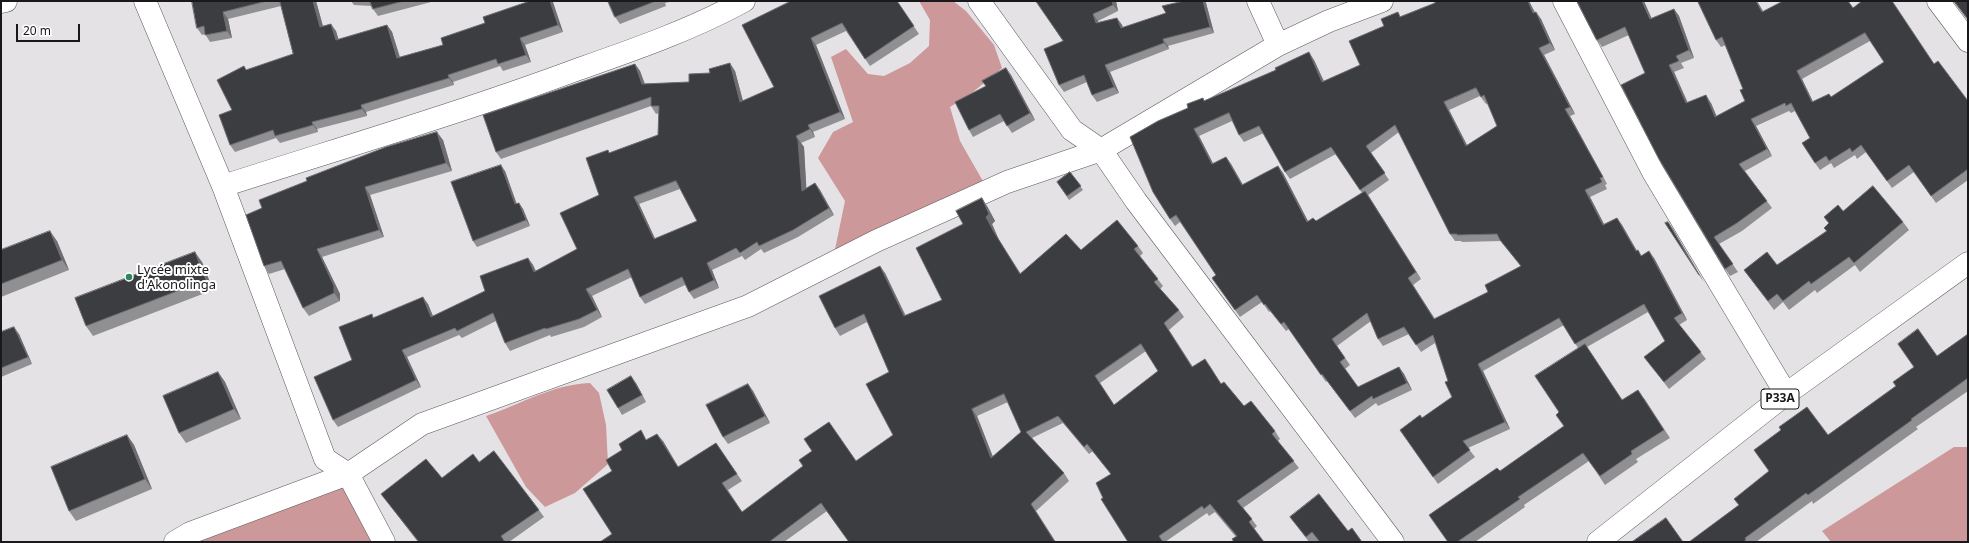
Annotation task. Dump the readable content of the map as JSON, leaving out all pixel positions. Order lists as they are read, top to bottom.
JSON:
{
  "streets": {
    "street": ["P33A"]
  },
  "places": ["Lycée mixte d'Akonolinga"],
  "scale_bar": "20 m"
}
